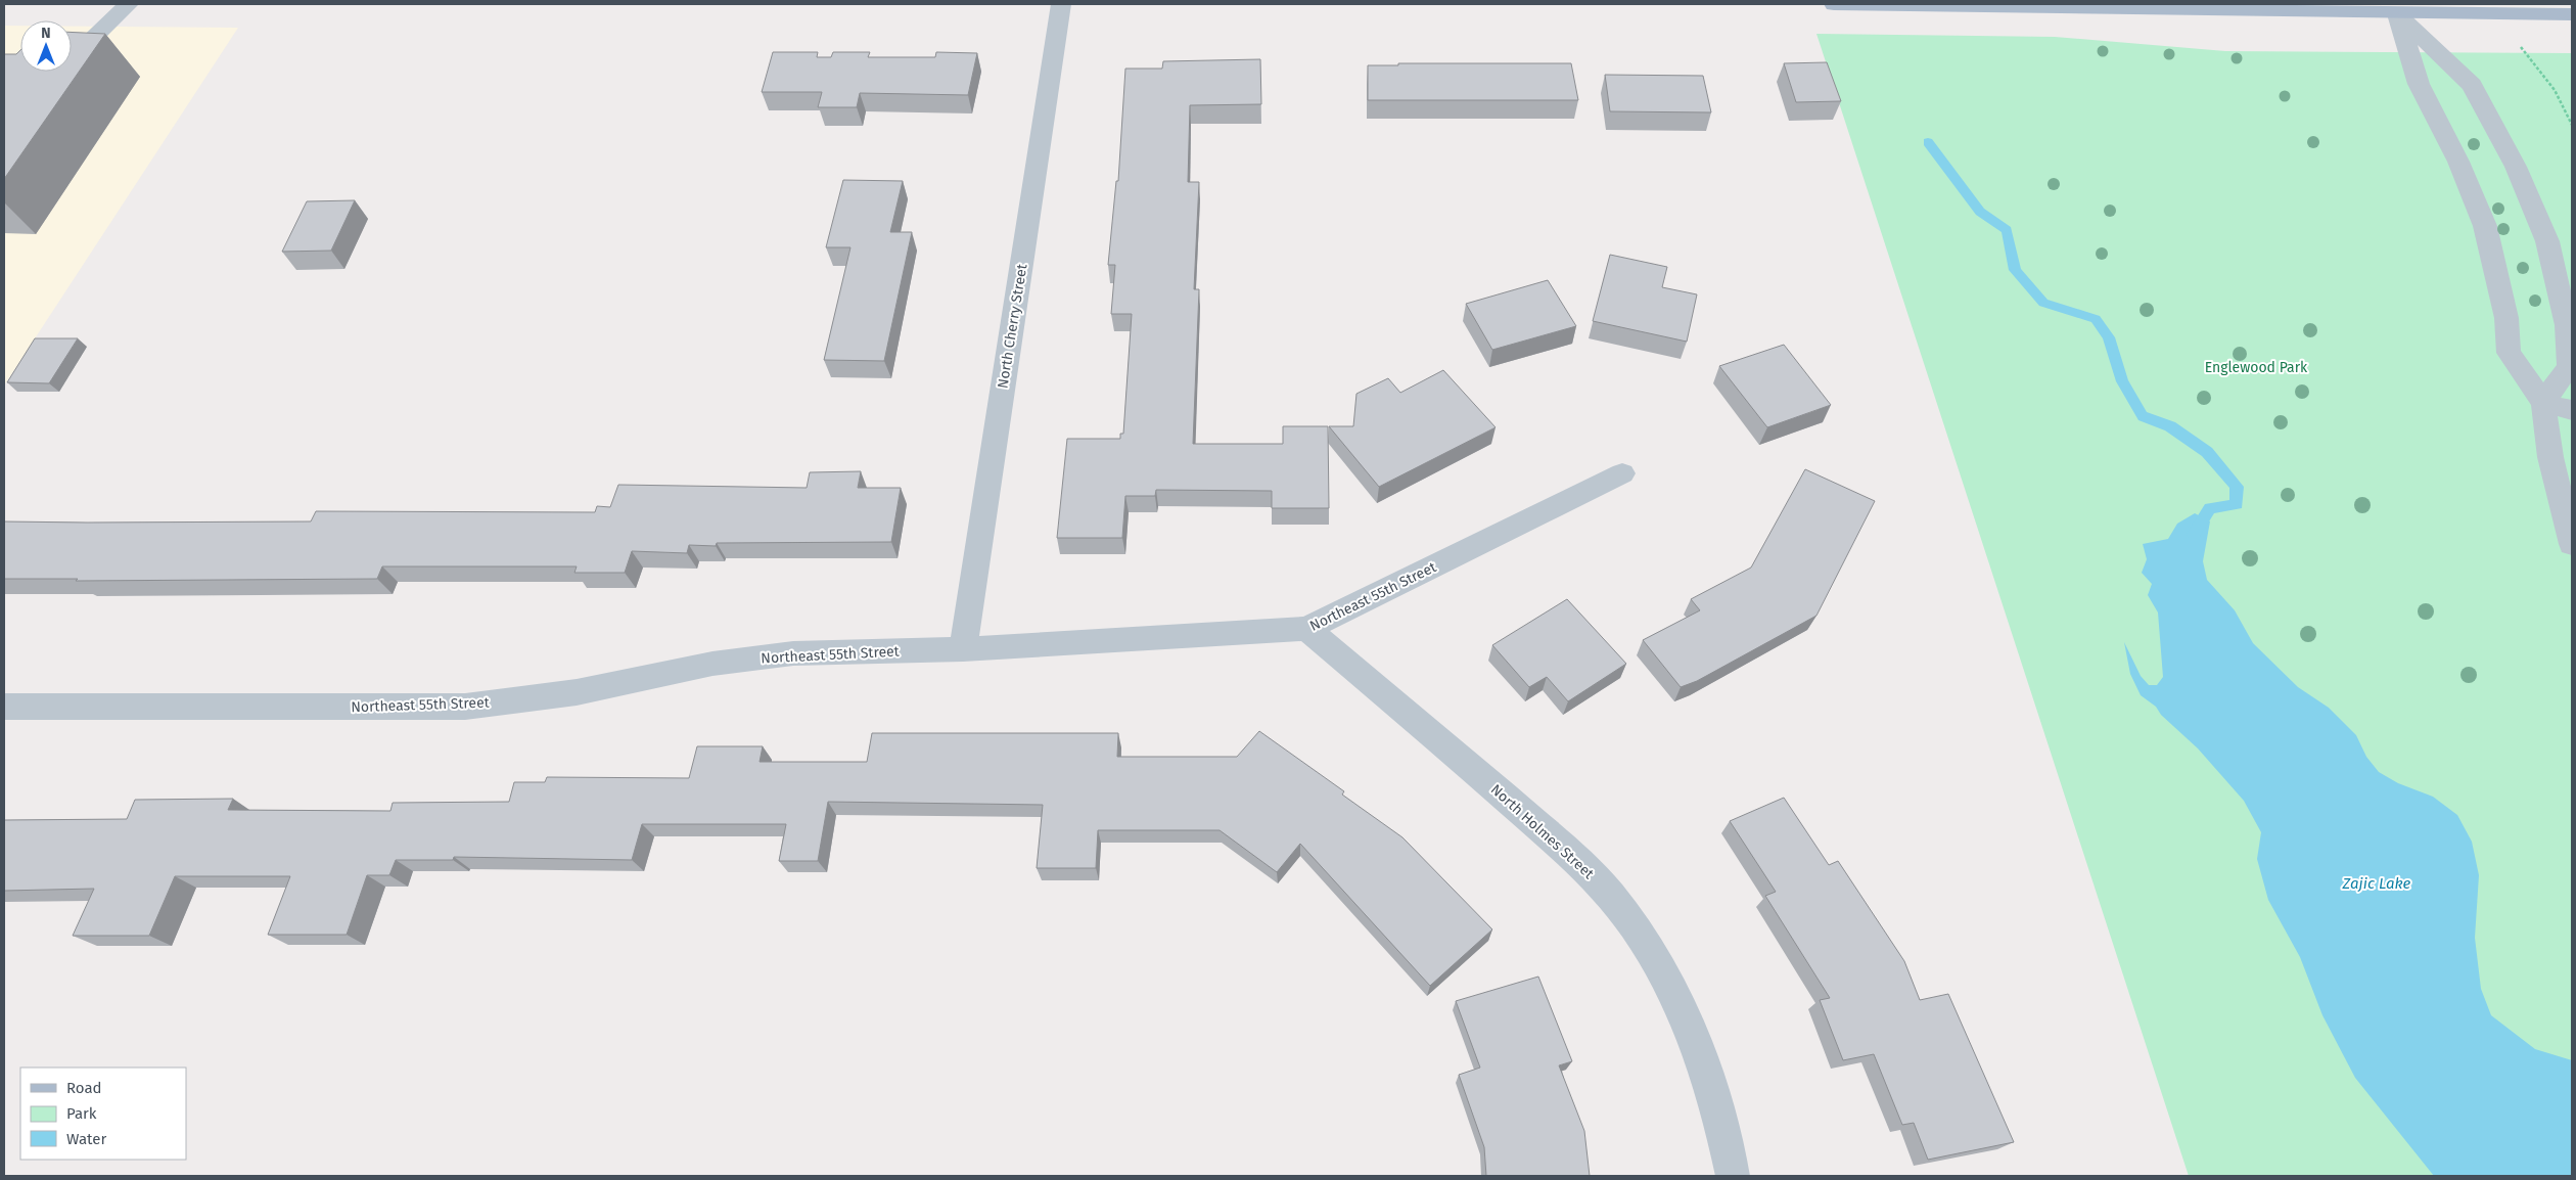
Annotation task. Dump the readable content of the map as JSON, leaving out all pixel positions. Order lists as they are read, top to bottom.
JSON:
{
  "streets": {
    "street": ["North Cherry Street", "Northeast 55th Street", "North Holmes Street"]
  },
  "crossings": [
    ["North Cherry Street", "Northeast 55th Street"],
    ["Northeast 55th Street", "North Holmes Street"]
  ],
  "water": ["Zajic Lake"],
  "parks": ["Englewood Park"],
  "legend": ["Road", "Park", "Water"],
  "north": "top"
}
